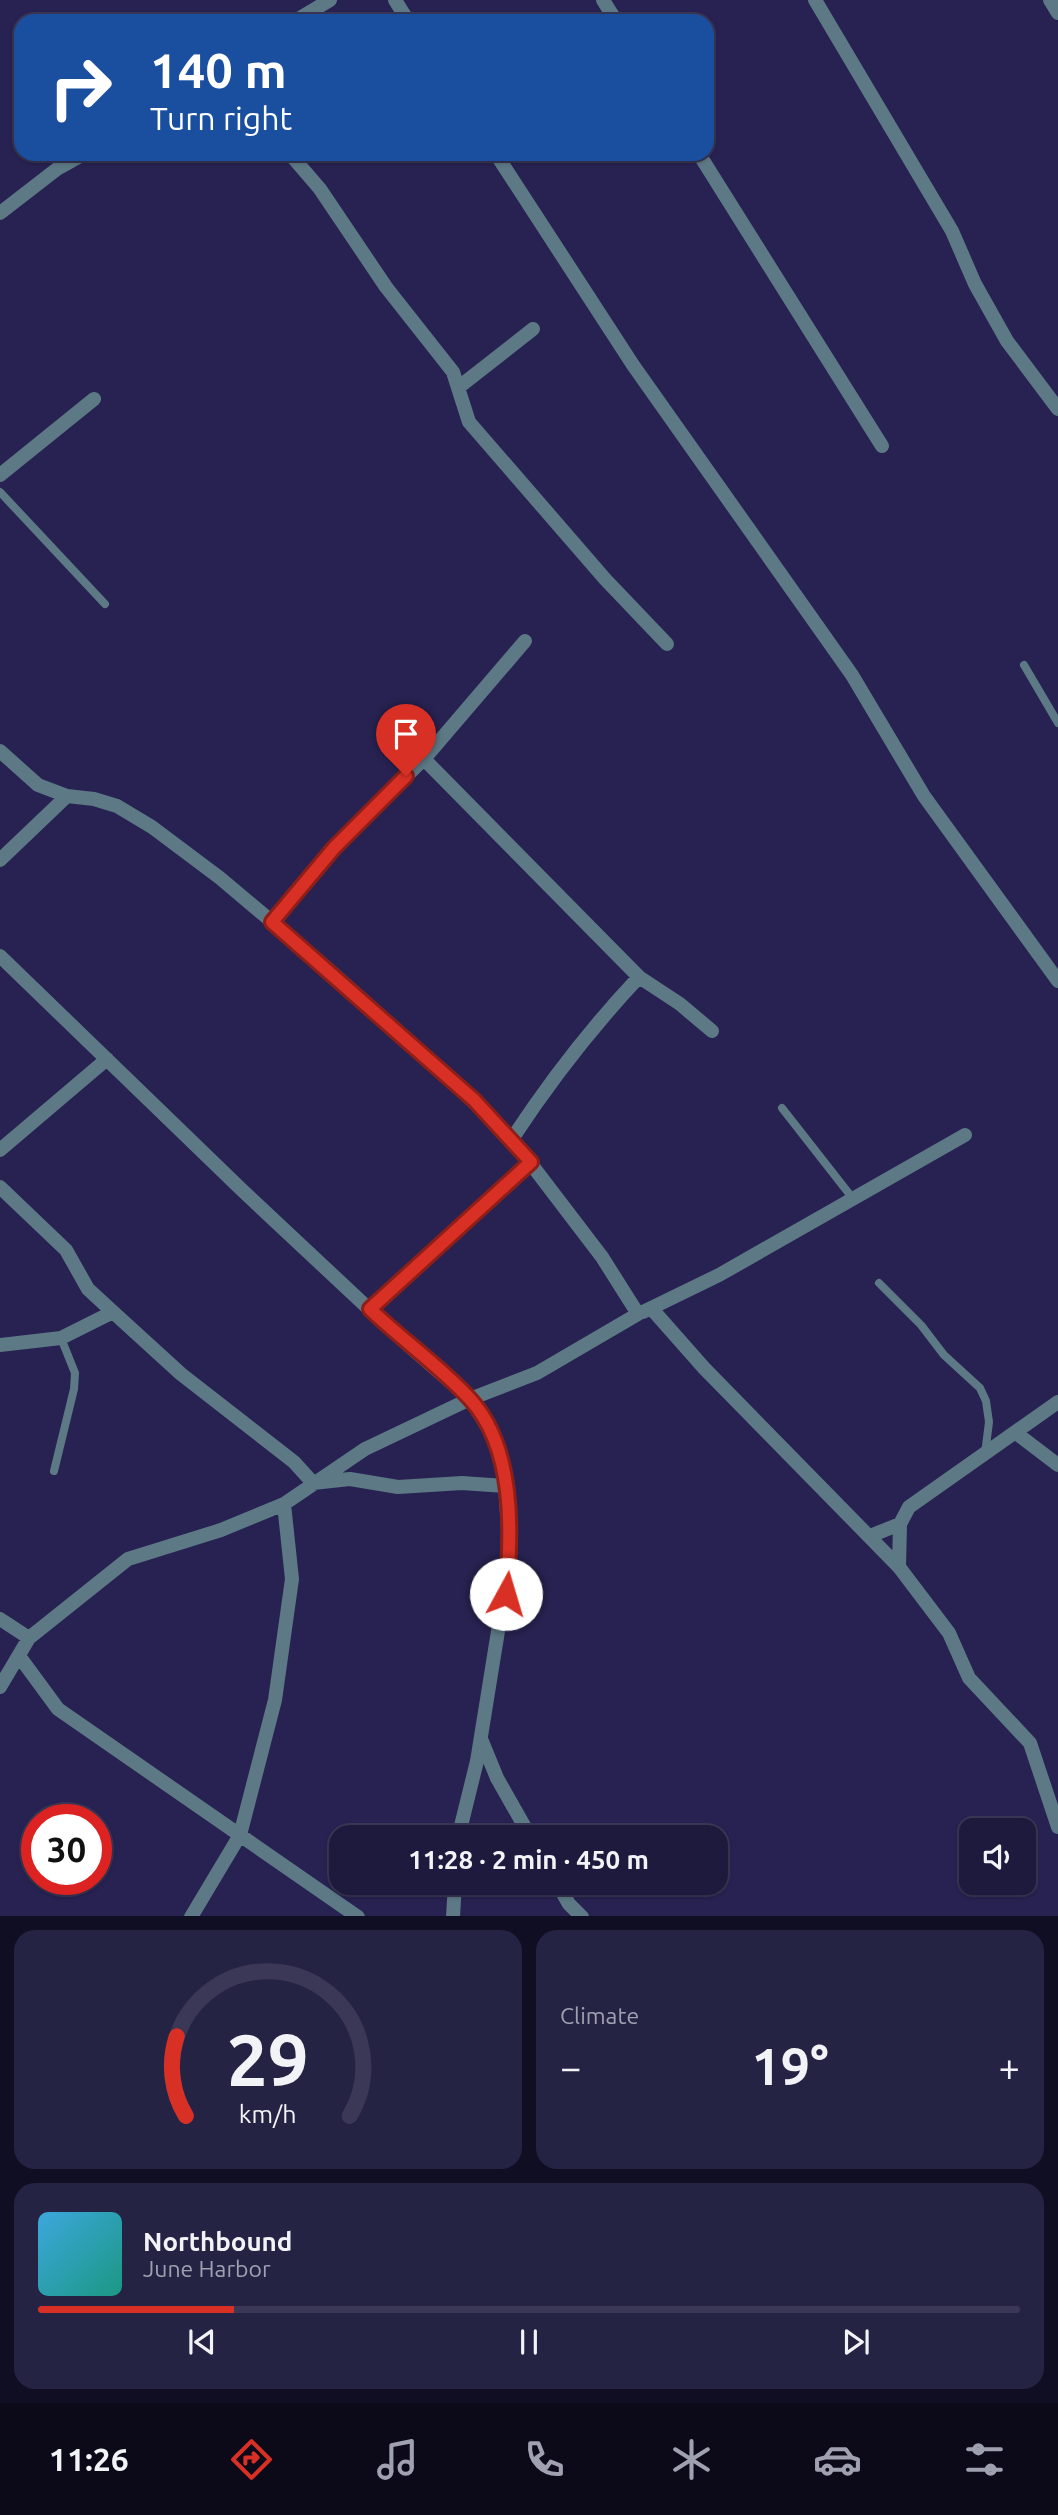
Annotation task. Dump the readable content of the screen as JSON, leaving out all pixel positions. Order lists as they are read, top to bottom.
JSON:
{
  "page": {
    "turn": ["140 m", "Turn right"],
    "limit": "30",
    "trip": "11:28 · 2 min · 450 m",
    "tile": "Climate",
    "heat": ["−", "19°", "+"],
    "song": ["Northbound", "June Harbor"],
    "tabs": "11:26",
    "gauge": ["29", "km/h"]
  }
}
